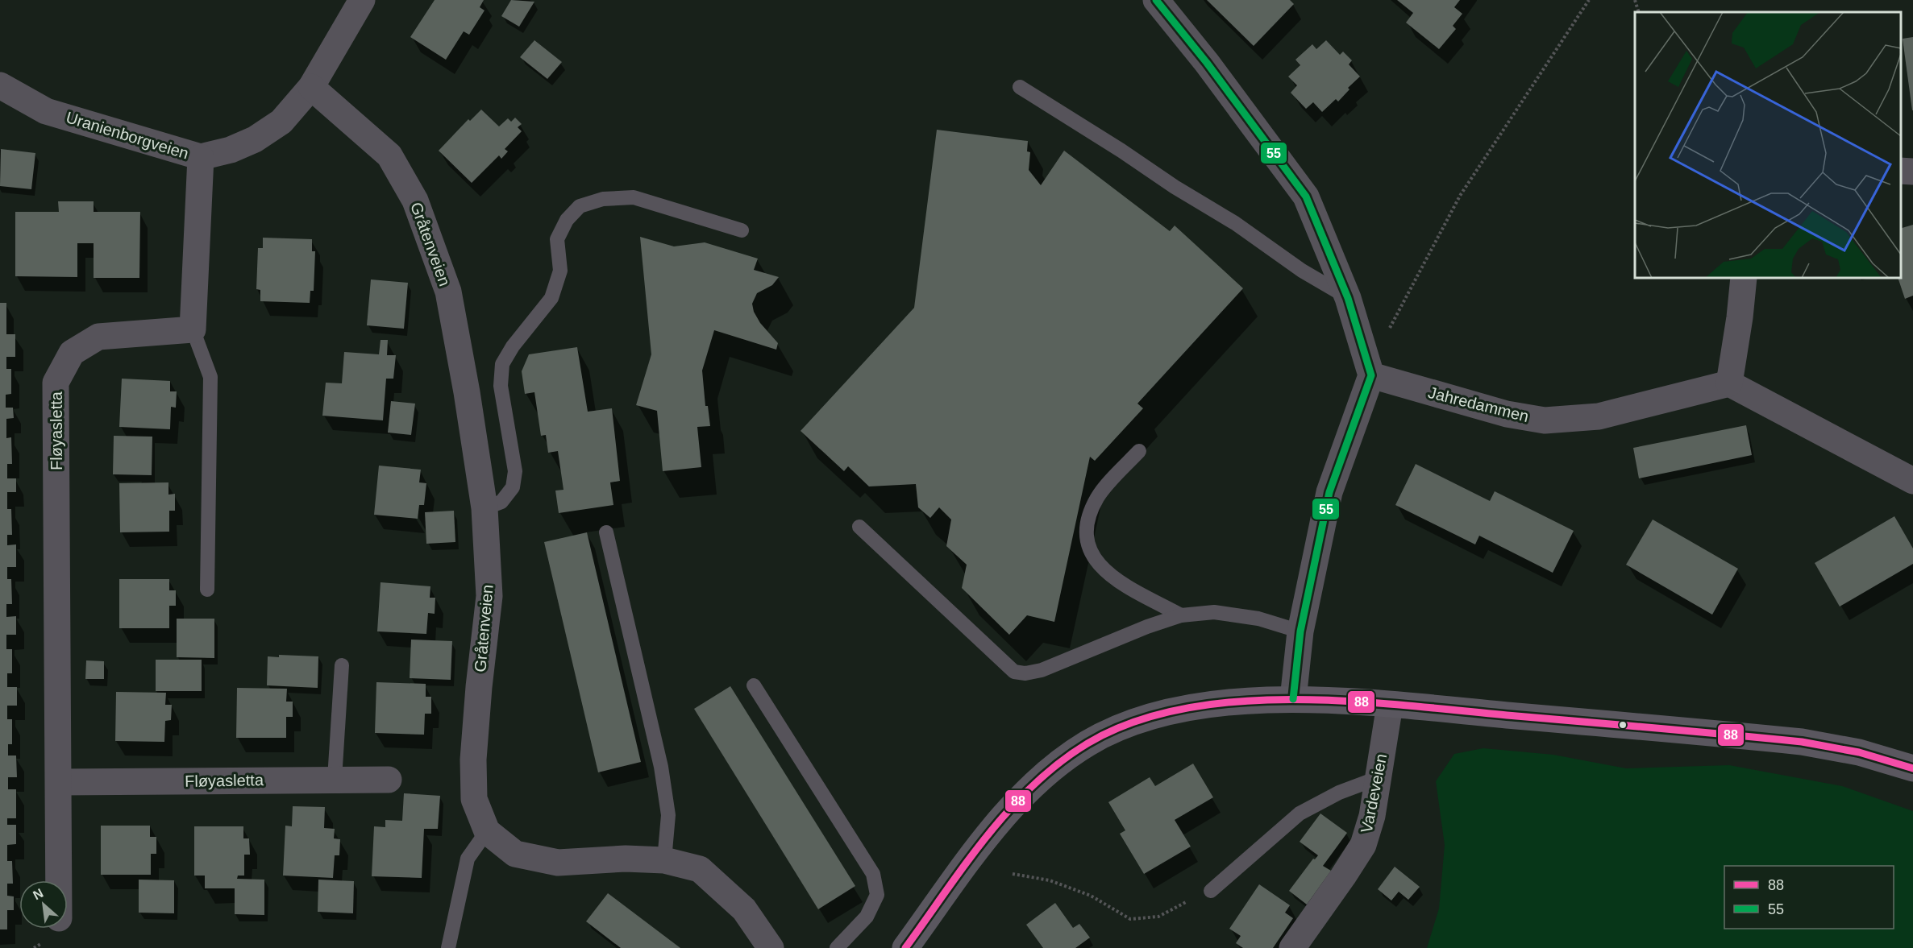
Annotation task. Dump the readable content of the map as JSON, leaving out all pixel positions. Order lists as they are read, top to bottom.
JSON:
{
  "streets": {
    "street": [
      "Uranienborgveien",
      "Gråtenveien",
      "Jahredammen",
      "Fløyasletta",
      "Vardeveien"
    ]
  },
  "crossings": [
    ["Uranienborgveien", "Gråtenveien"]
  ],
  "lines": ["transit line 55", "transit line 88"],
  "legend": ["88", "55"],
  "north": "top left"
}
